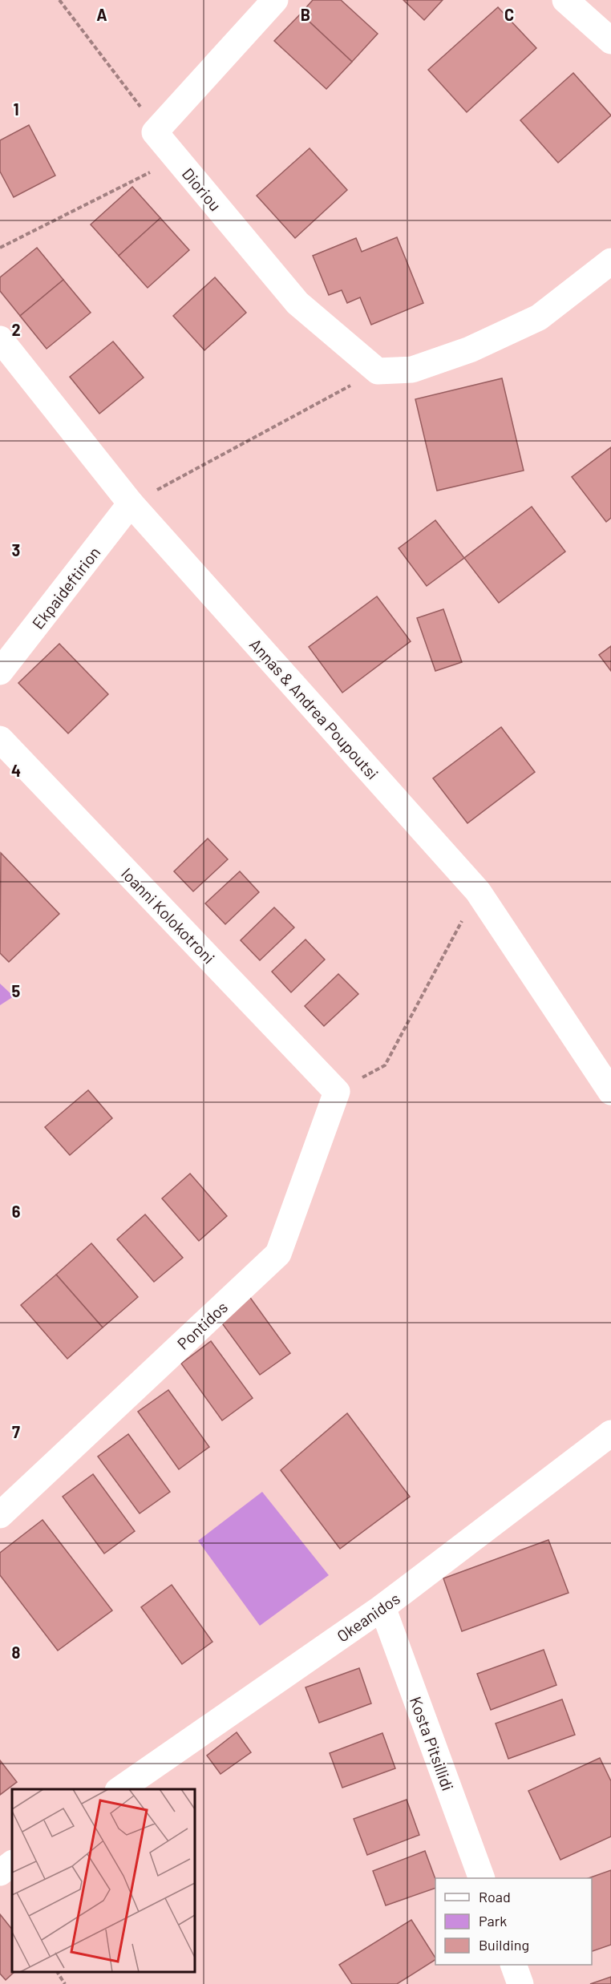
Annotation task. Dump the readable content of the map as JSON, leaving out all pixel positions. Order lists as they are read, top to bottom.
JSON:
{
  "streets": {
    "street": [
      "Dioriou",
      "Ekpaideftirion",
      "Annas & Andrea Poupoutsi",
      "Ioanni Kolokotroni",
      "Pontidos",
      "Okeanidos",
      "Kosta Pitsillidi"
    ]
  },
  "crossings": [
    ["Ekpaideftirion", "Annas & Andrea Poupoutsi"],
    ["Ioanni Kolokotroni", "Pontidos"],
    ["Okeanidos", "Kosta Pitsillidi"]
  ],
  "legend": ["Road", "Park", "Building"],
  "grid": {
    "columns": ["A", "B", "C"],
    "rows": [
      "1",
      "2",
      "3",
      "4",
      "5",
      "6",
      "7",
      "8"
    ]
  }
}
